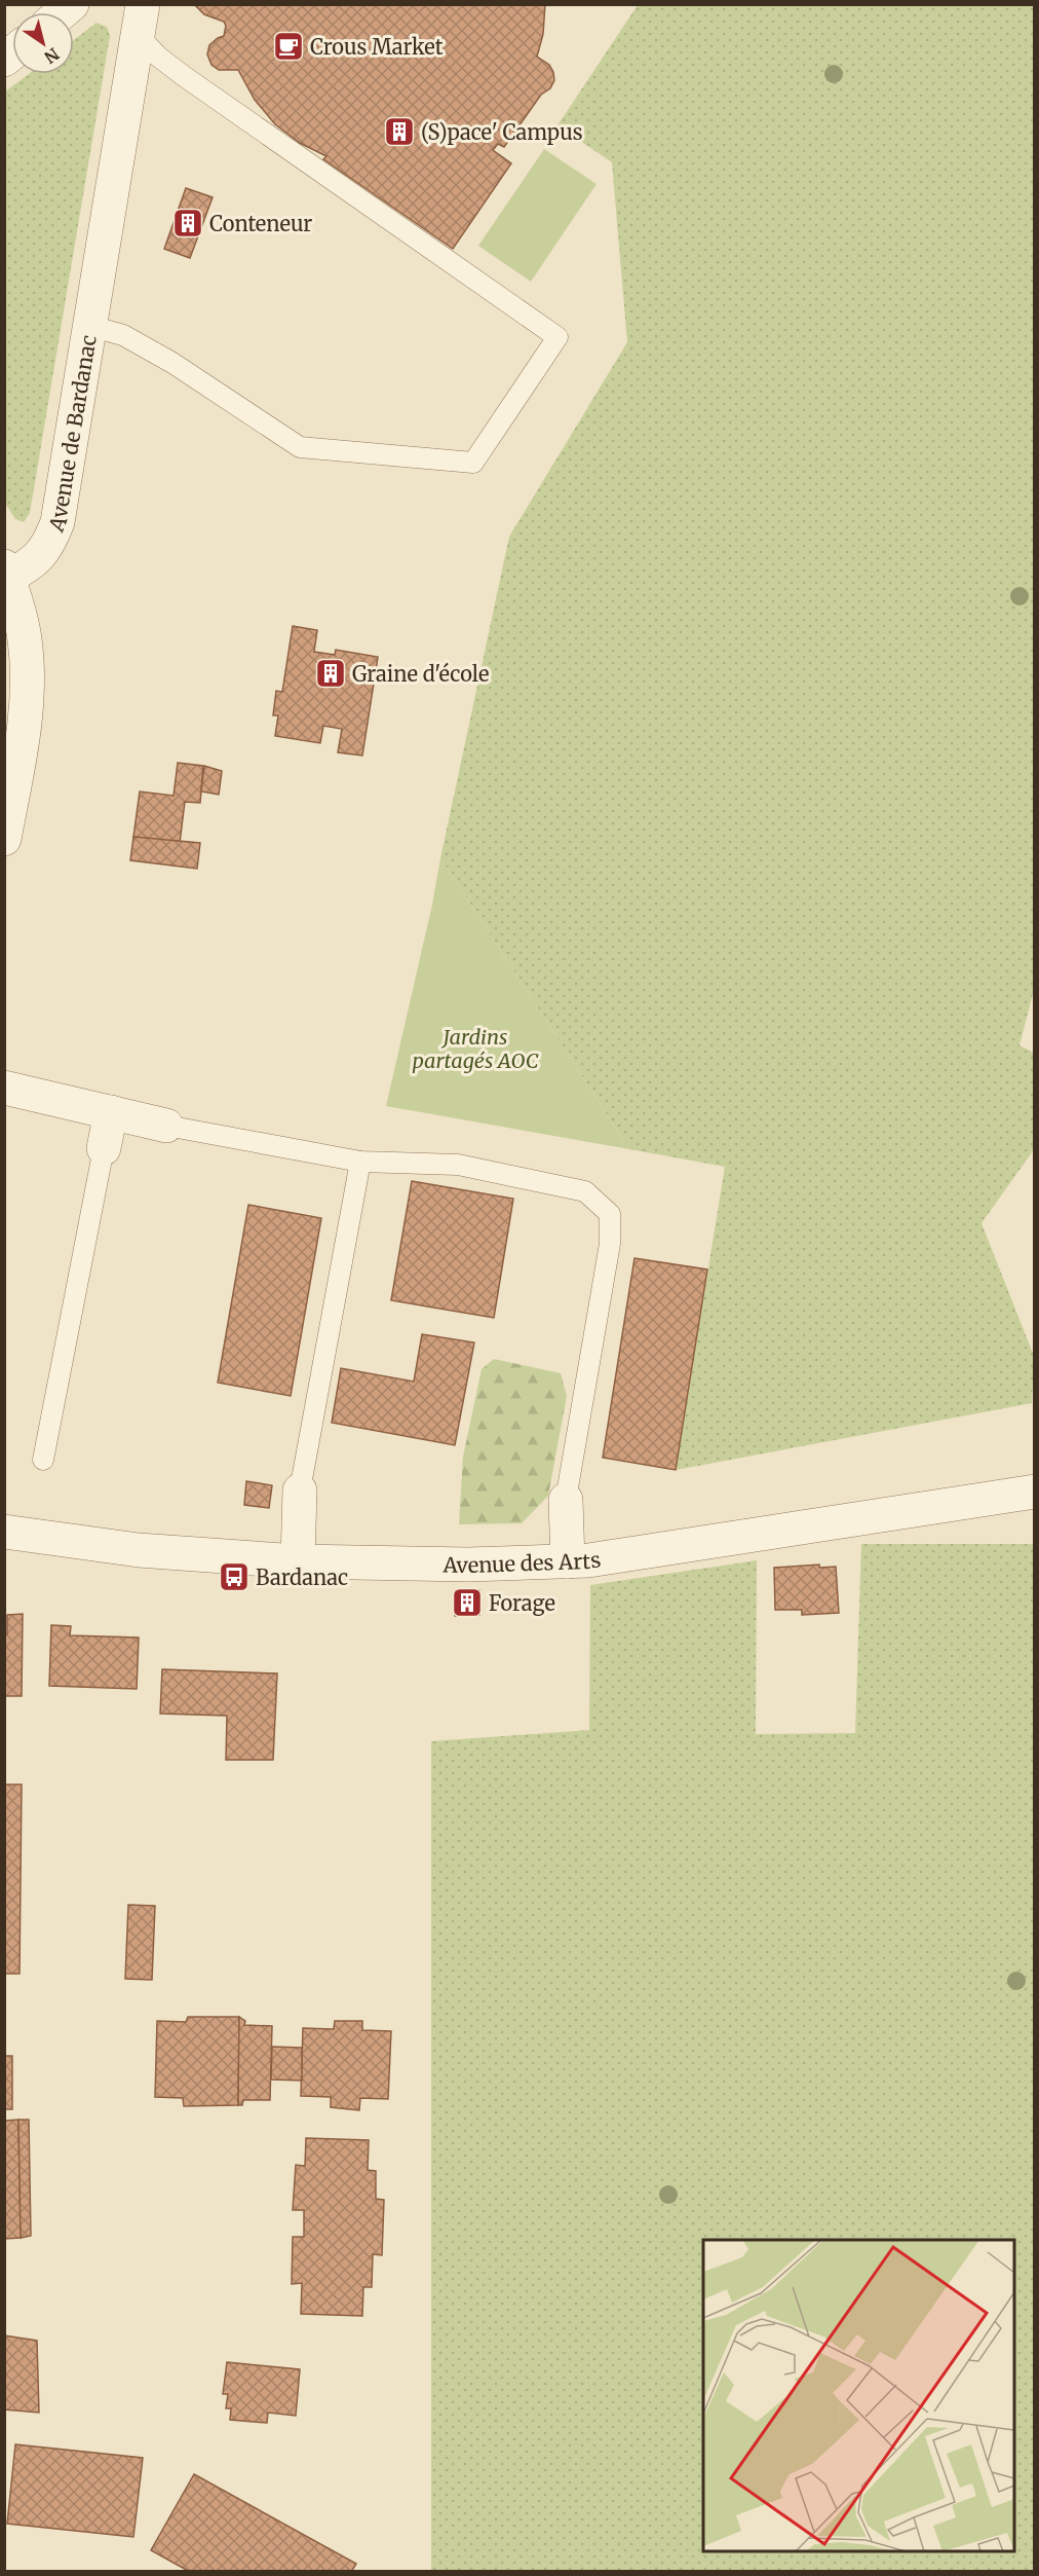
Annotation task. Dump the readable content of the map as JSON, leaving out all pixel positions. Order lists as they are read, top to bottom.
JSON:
{
  "streets": {
    "street": ["Avenue de Bardanac", "Avenue des Arts"]
  },
  "parks": ["Jardins partagés AOC"],
  "places": {
    "cafe": ["Crous Market"],
    "building": [
      "(S)pace' Campus",
      "Conteneur",
      "Graine d'école",
      "Forage"
    ],
    "bus stop": ["Bardanac"]
  },
  "north": "bottom right"
}
